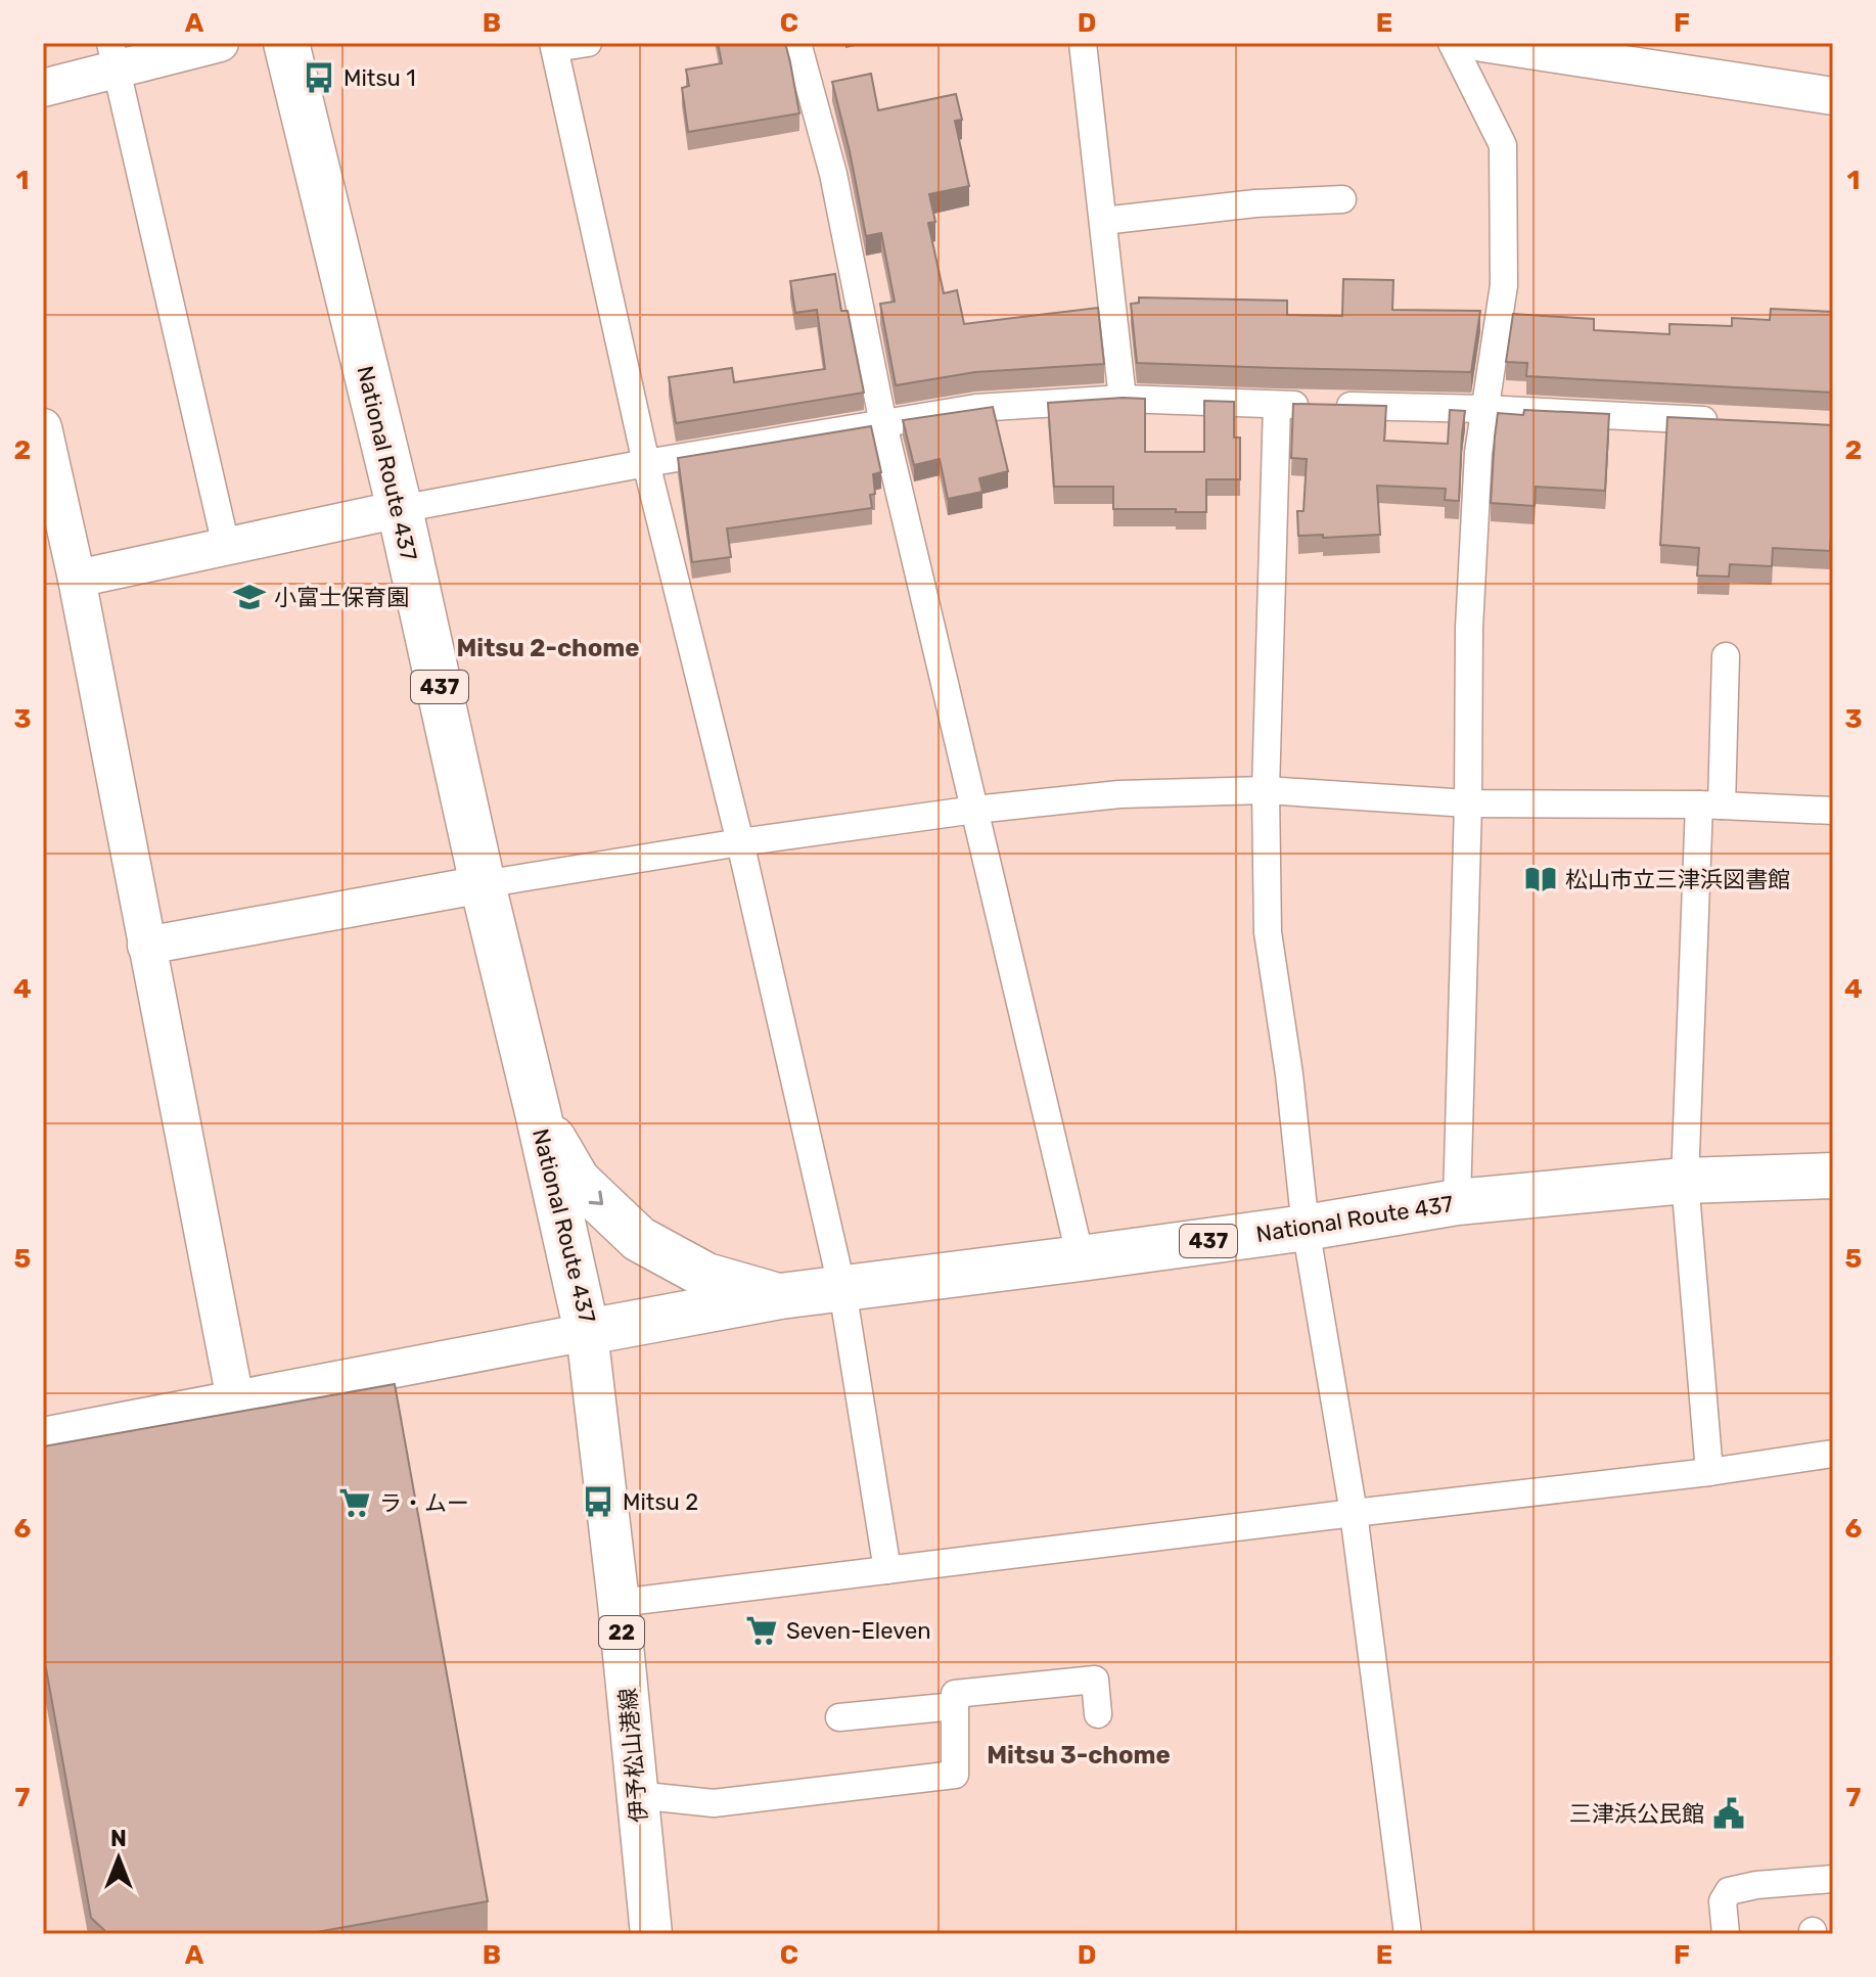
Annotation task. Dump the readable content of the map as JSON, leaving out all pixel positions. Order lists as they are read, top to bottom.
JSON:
{
  "streets": {
    "highway": ["National Route 437", "437"],
    "main road": ["22", "伊予松山港線"]
  },
  "crossings": [
    ["National Route 437", "伊予松山港線"]
  ],
  "districts": ["Mitsu 2-chome", "Mitsu 3-chome"],
  "places": {
    "bus stop": ["Mitsu 1", "Mitsu 2"],
    "school or university": ["小富士保育園"],
    "library": ["松山市立三津浜図書館"],
    "supermarket": ["ラ・ムー", "Seven-Eleven"],
    "public building": ["三津浜公民館"]
  },
  "north": "top",
  "grid": {
    "columns": [
      "A",
      "B",
      "C",
      "D",
      "E",
      "F"
    ],
    "rows": [
      "1",
      "2",
      "3",
      "4",
      "5",
      "6",
      "7"
    ]
  }
}
